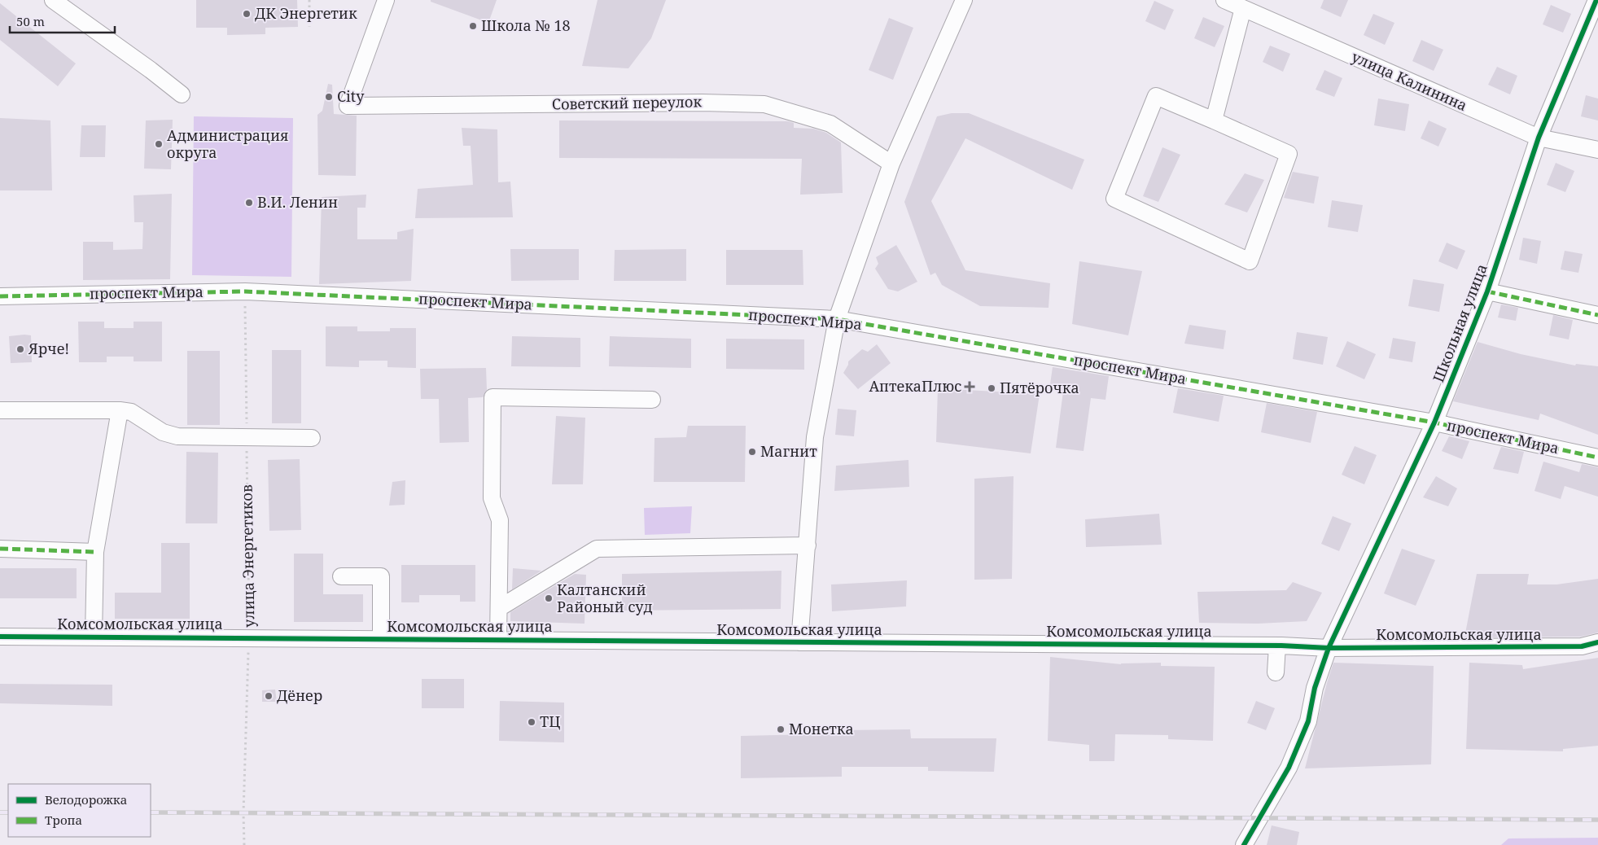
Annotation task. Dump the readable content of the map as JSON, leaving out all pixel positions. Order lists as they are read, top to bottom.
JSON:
{
  "streets": {
    "street": [
      "улица Калинина",
      "Советский переулок",
      "проспект Мира",
      "Школьная улица",
      "Комсомольская улица"
    ],
    "path": ["улица Энергетиков"]
  },
  "crossings": [
    ["улица Калинина", "Школьная улица"],
    ["проспект Мира", "Школьная улица"],
    ["проспект Мира", "улица Энергетиков"],
    ["Школьная улица", "Комсомольская улица"],
    ["улица Энергетиков", "Комсомольская улица"]
  ],
  "places": {
    "other": [
      "ДК Энергетик",
      "Школа № 18",
      "City",
      "Администрация округа",
      "В.И. Ленин",
      "Ярче!",
      "Пятёрочка",
      "Магнит",
      "Калтанский Районый суд",
      "Дёнер",
      "ТЦ",
      "Монетка"
    ],
    "health": ["АптекаПлюс"]
  },
  "legend": ["Велодорожка", "Тропа"],
  "scale_bar": "50 m"
}
